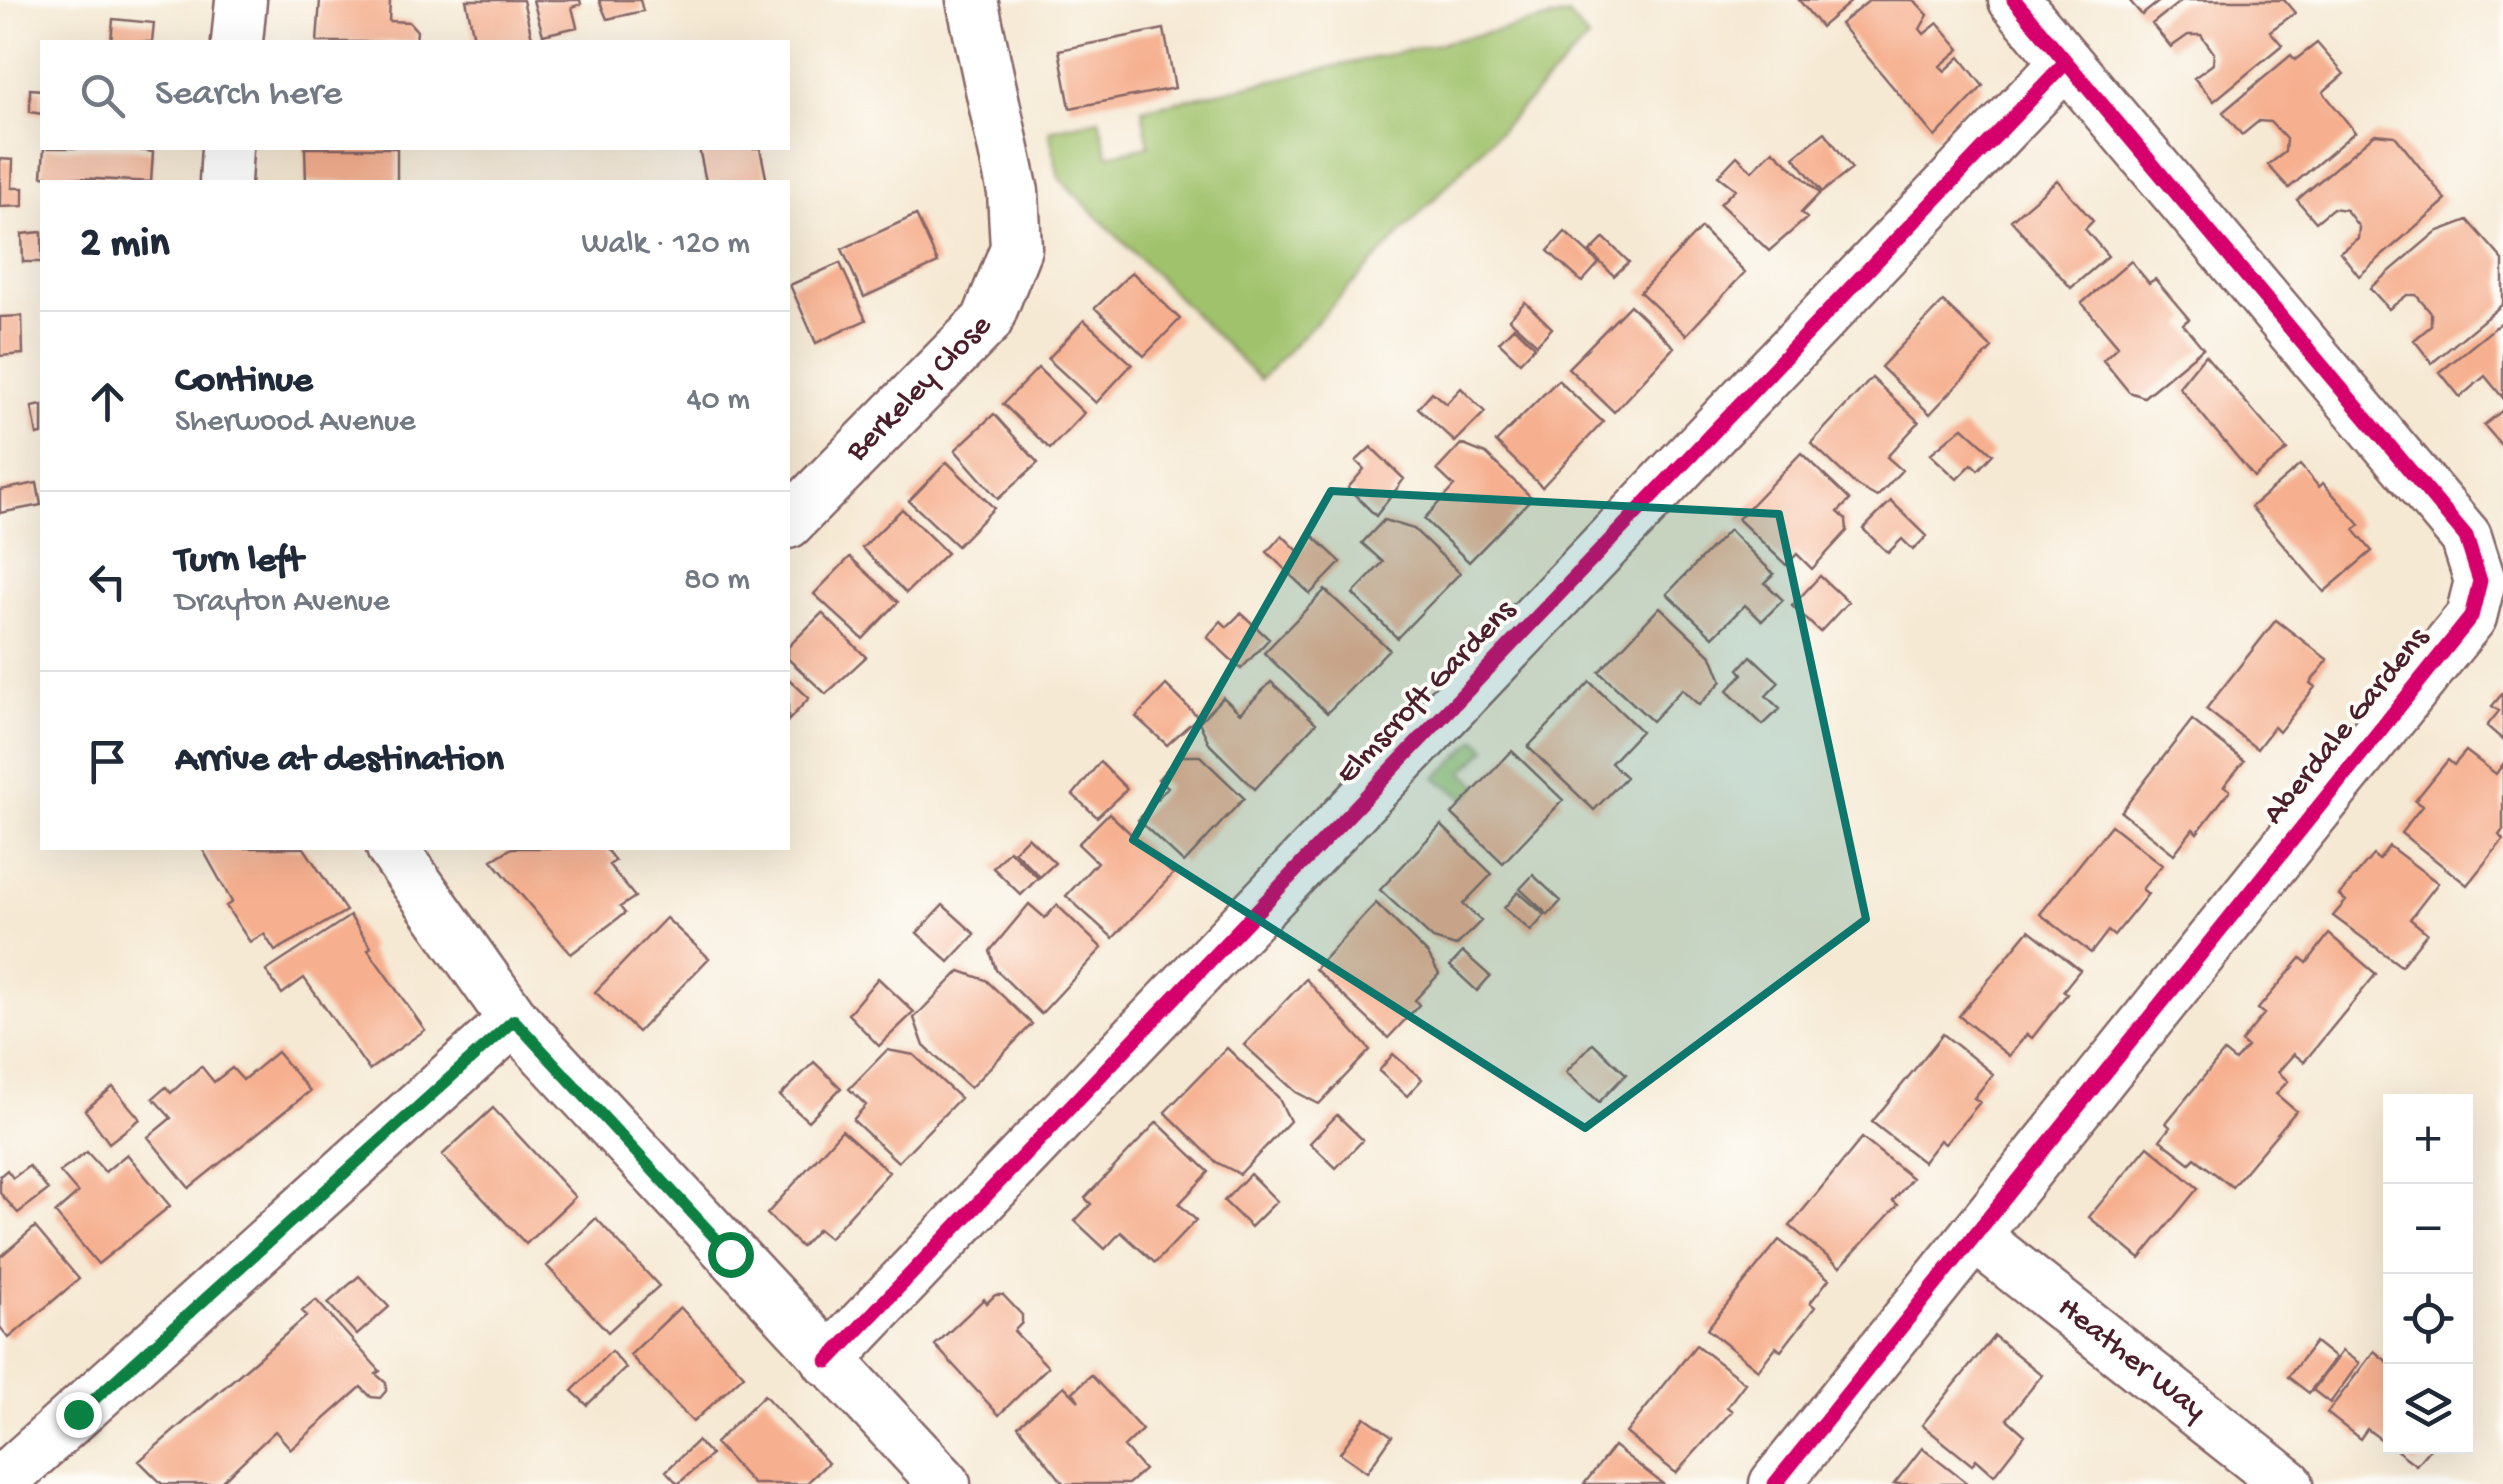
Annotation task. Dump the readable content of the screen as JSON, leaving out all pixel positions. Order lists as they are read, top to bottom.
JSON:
{
  "streets": {
    "street": [
      "Berkeley Close",
      "Elmscroft Gardens",
      "Aberdale Gardens",
      "Heather Way"
    ]
  },
  "crossings": [
    ["Elmscroft Gardens", "Aberdale Gardens"],
    ["Aberdale Gardens", "Heather Way"]
  ],
  "page": {
    "search": "Search here",
    "heading": ["2 min", "Walk · 120 m"],
    "list": [
      ["Continue", "Sherwood Avenue", "40 m"],
      ["Turn left", "Drayton Avenue", "80 m"],
      "Arrive at destination"
    ],
    "map_buttons": ["+", "−"]
  }
}
